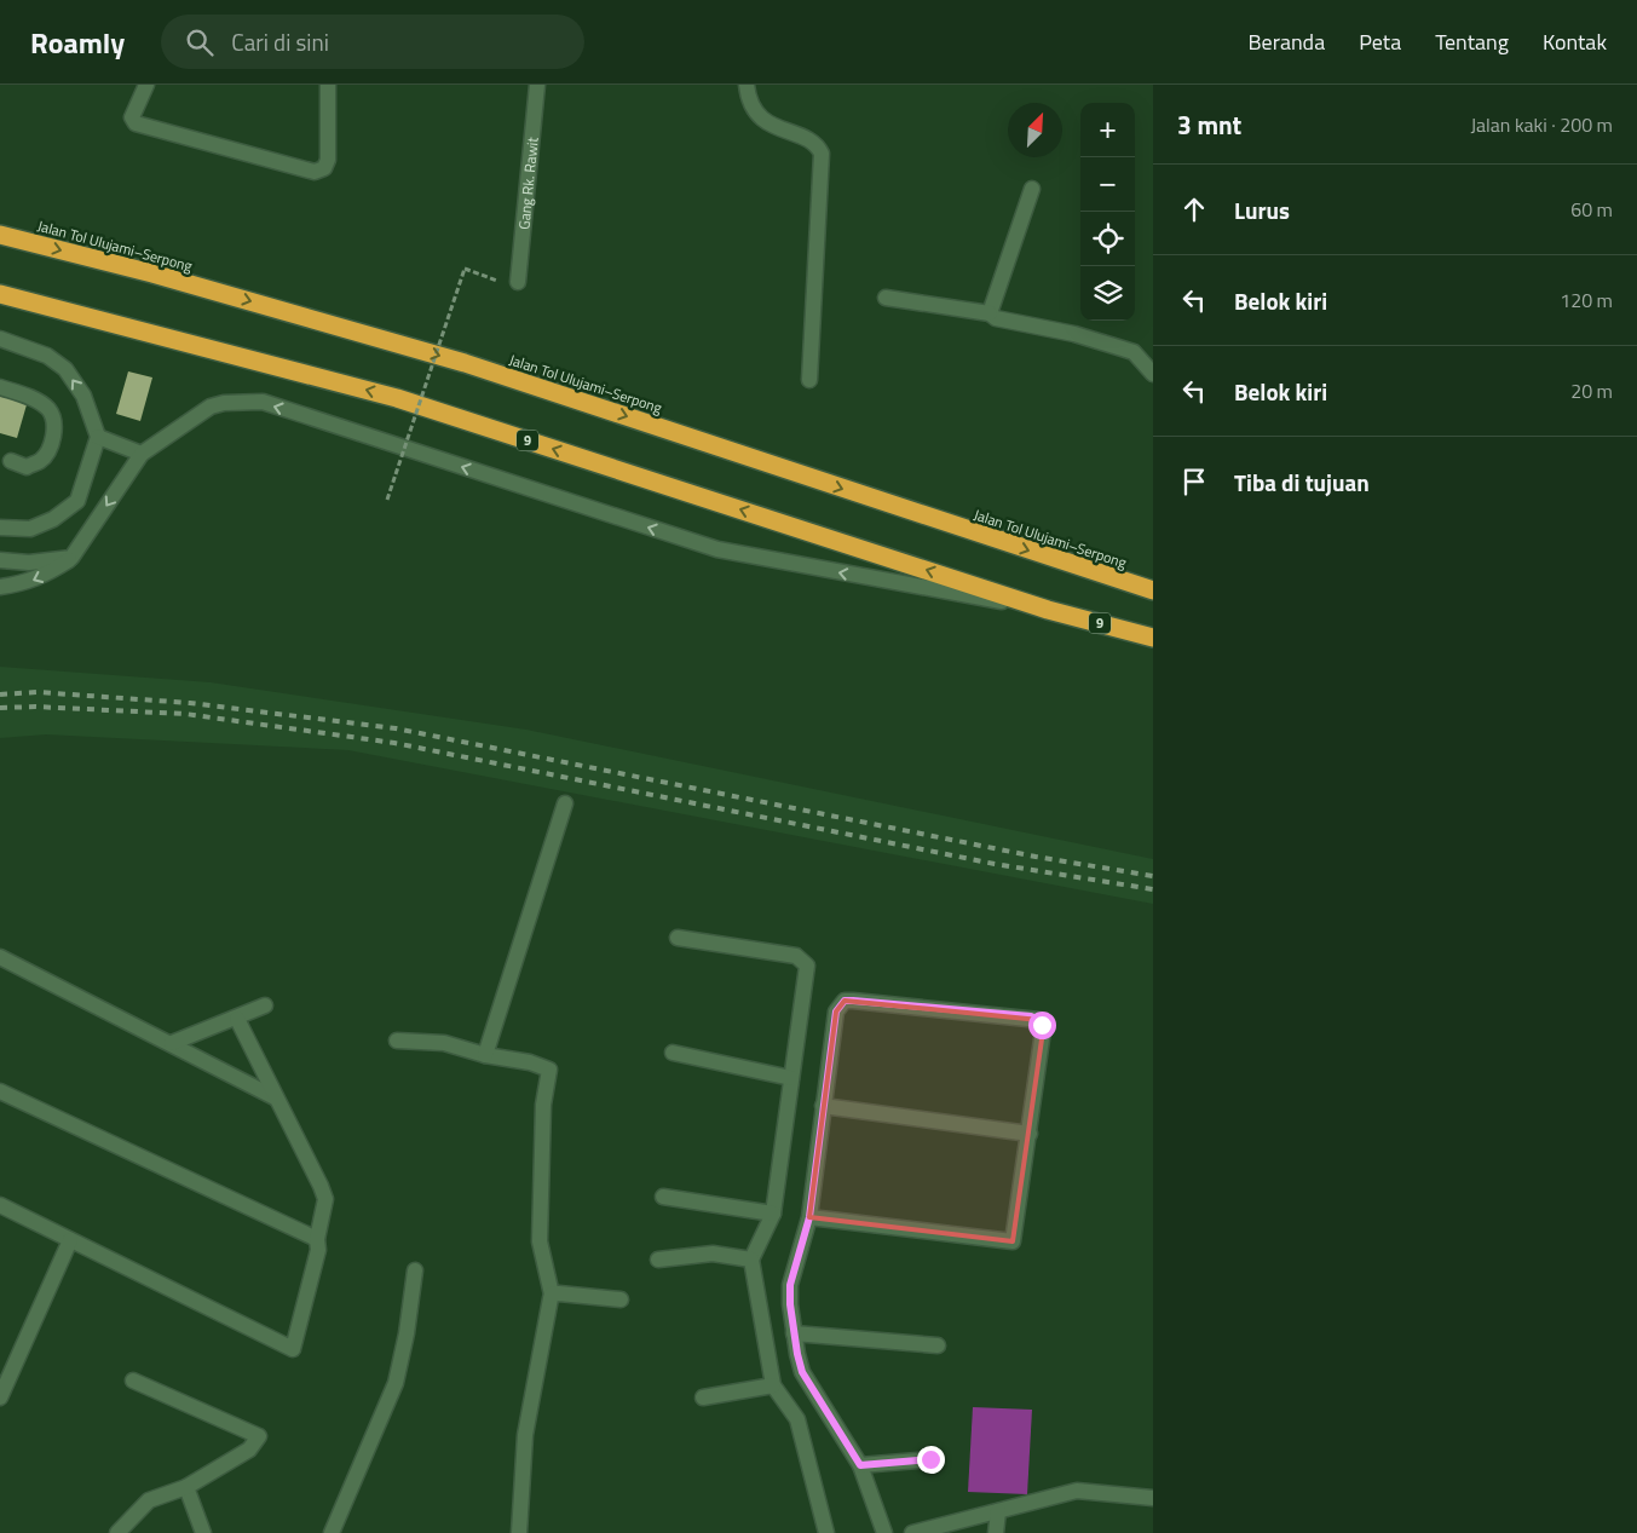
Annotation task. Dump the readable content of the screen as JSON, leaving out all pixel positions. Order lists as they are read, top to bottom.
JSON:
{
  "streets": {
    "highway": ["Jalan Tol Ulujami–Serpong", "9"],
    "street": ["Gang Rk. Rawit"]
  },
  "north": "top right",
  "page": {
    "header": "Roamly",
    "search": "Cari di sini",
    "nav": [
      "Beranda",
      "Peta",
      "Tentang",
      "Kontak"
    ],
    "heading": ["3 mnt", "Jalan kaki · 200 m"],
    "map_buttons": ["+", "−"],
    "list": [
      ["Lurus", "60 m"],
      ["Belok kiri", "120 m"],
      ["Belok kiri", "20 m"],
      "Tiba di tujuan"
    ]
  }
}
